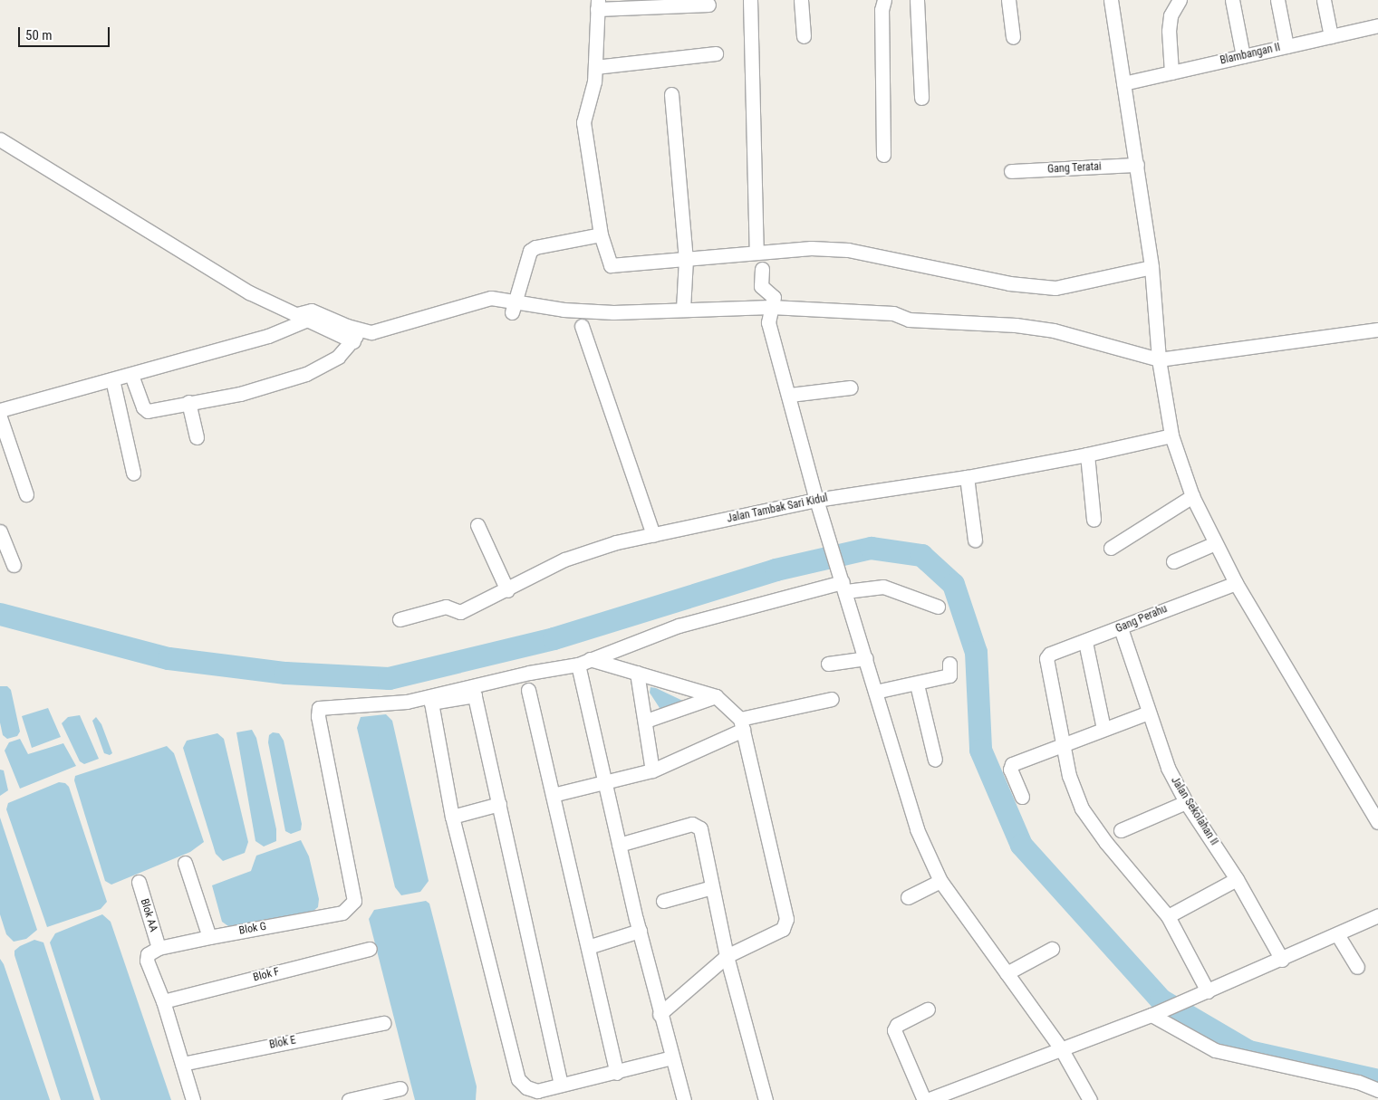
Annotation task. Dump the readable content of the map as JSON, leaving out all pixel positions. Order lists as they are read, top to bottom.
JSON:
{
  "streets": {
    "street": [
      "Blambangan II",
      "Gang Teratai",
      "Jalan Tambak Sari Kidul",
      "Gang Perahu",
      "Jalan Sekolahan II",
      "Blok AA",
      "Blok G",
      "Blok F",
      "Blok E"
    ]
  },
  "crossings": [
    ["Gang Perahu", "Jalan Sekolahan II"],
    ["Blok AA", "Blok G"],
    ["Blok AA", "Blok F"],
    ["Blok AA", "Blok E"]
  ],
  "scale_bar": "50 m"
}
